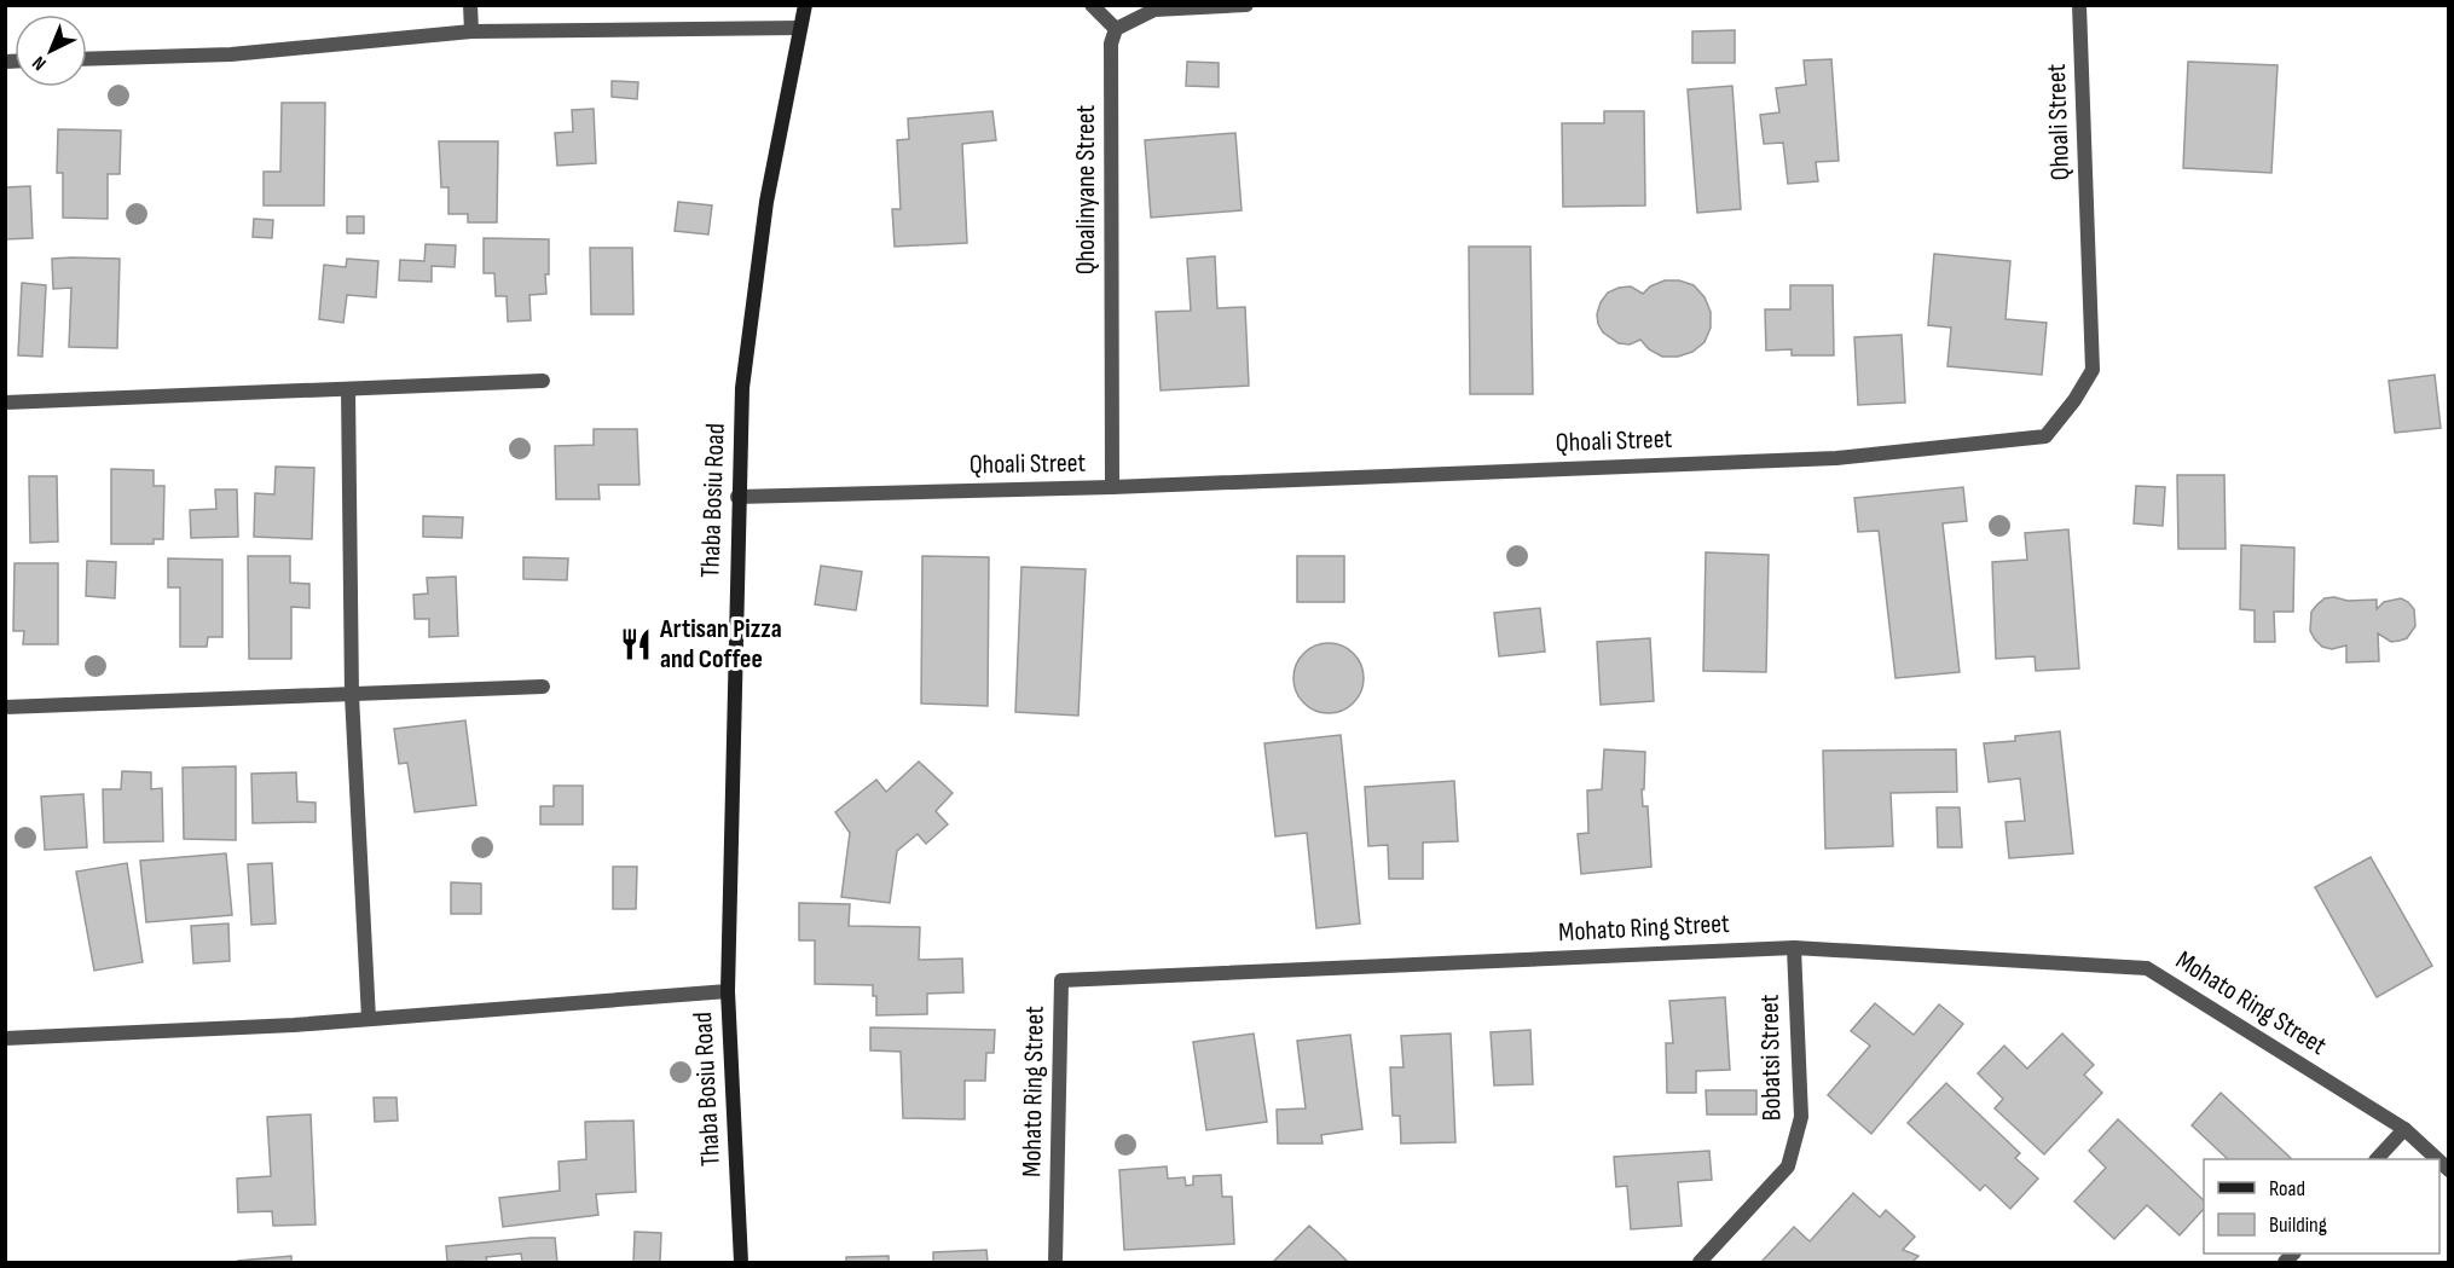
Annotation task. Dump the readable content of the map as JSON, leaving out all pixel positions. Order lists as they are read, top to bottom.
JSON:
{
  "streets": {
    "street": [
      "Qhoali Street",
      "Qhoalinyane Street",
      "Thaba Bosiu Road",
      "Mohato Ring Street",
      "Bobatsi Street"
    ]
  },
  "crossings": [
    ["Qhoali Street", "Qhoalinyane Street"],
    ["Qhoali Street", "Thaba Bosiu Road"],
    ["Mohato Ring Street", "Bobatsi Street"]
  ],
  "places": {
    "restaurant": ["Artisan Pizza and Coffee"]
  },
  "legend": ["Road", "Building"],
  "north": "bottom left"
}
